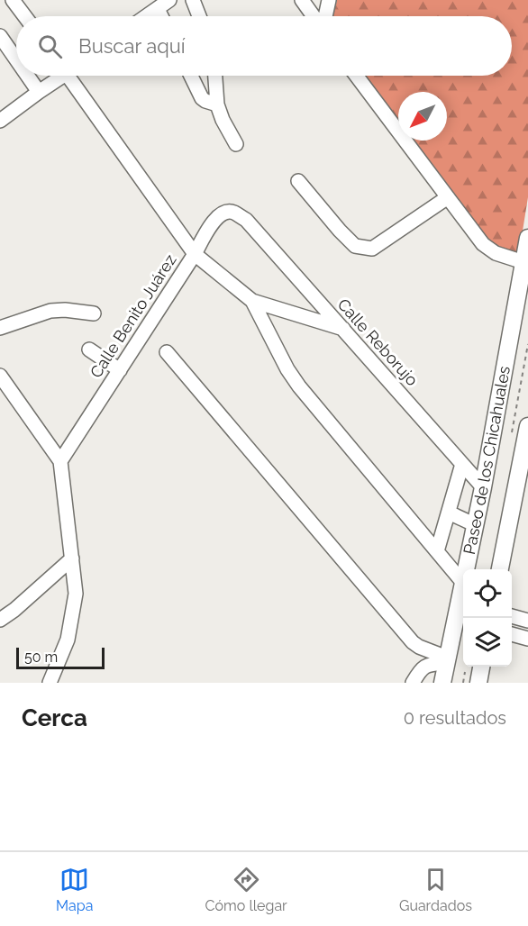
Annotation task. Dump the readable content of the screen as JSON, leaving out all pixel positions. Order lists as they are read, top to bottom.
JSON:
{
  "streets": {
    "main road": ["Paseo de los Chicahuales"],
    "street": ["Calle Benito Juárez", "Calle Reborujo"]
  },
  "crossings": [
    ["Calle Benito Juárez", "Calle Reborujo"],
    ["Calle Reborujo", "Paseo de los Chicahuales"]
  ],
  "scale_bar": "50 m",
  "north": "bottom left",
  "page": {
    "search": "Buscar aquí",
    "scale": "50 m",
    "heading": ["Cerca", "0 resultados"],
    "nav": ["Mapa", "Cómo llegar", "Guardados"]
  }
}
